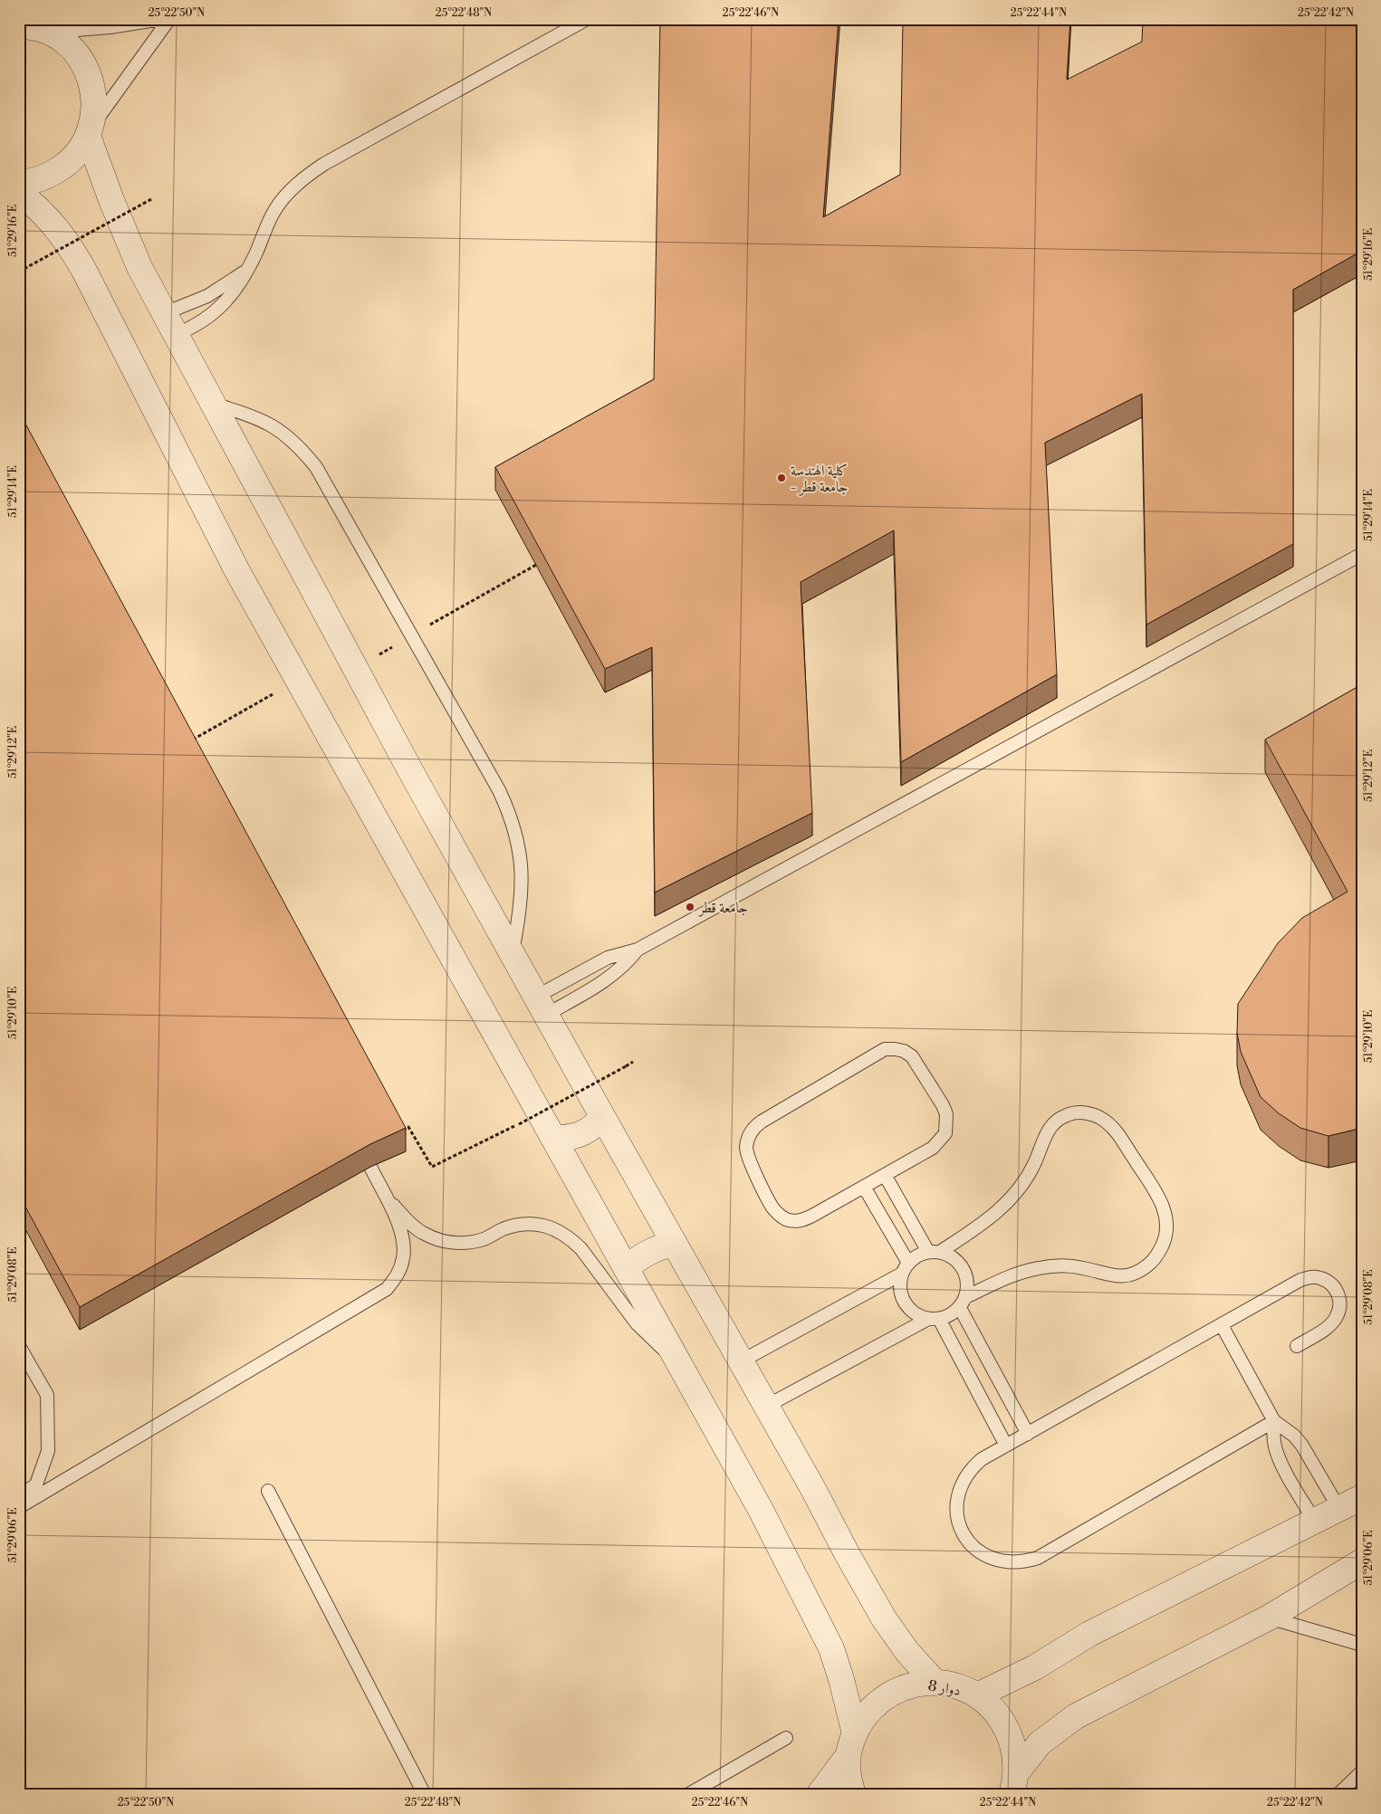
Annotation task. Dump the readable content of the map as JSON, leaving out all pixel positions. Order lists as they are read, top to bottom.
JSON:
{
  "streets": {
    "street": ["دوار 8"]
  },
  "places": ["كلية الهندسة - جامعة قطر", "جامعة قطر"],
  "coordinates": [
    "25°22'50\"N",
    "25°22'48\"N",
    "25°22'46\"N",
    "25°22'44\"N",
    "25°22'42\"N",
    "51°29'16\"E",
    "51°29'14\"E",
    "51°29'12\"E",
    "51°29'10\"E",
    "51°29'08\"E",
    "51°29'06\"E"
  ]
}
